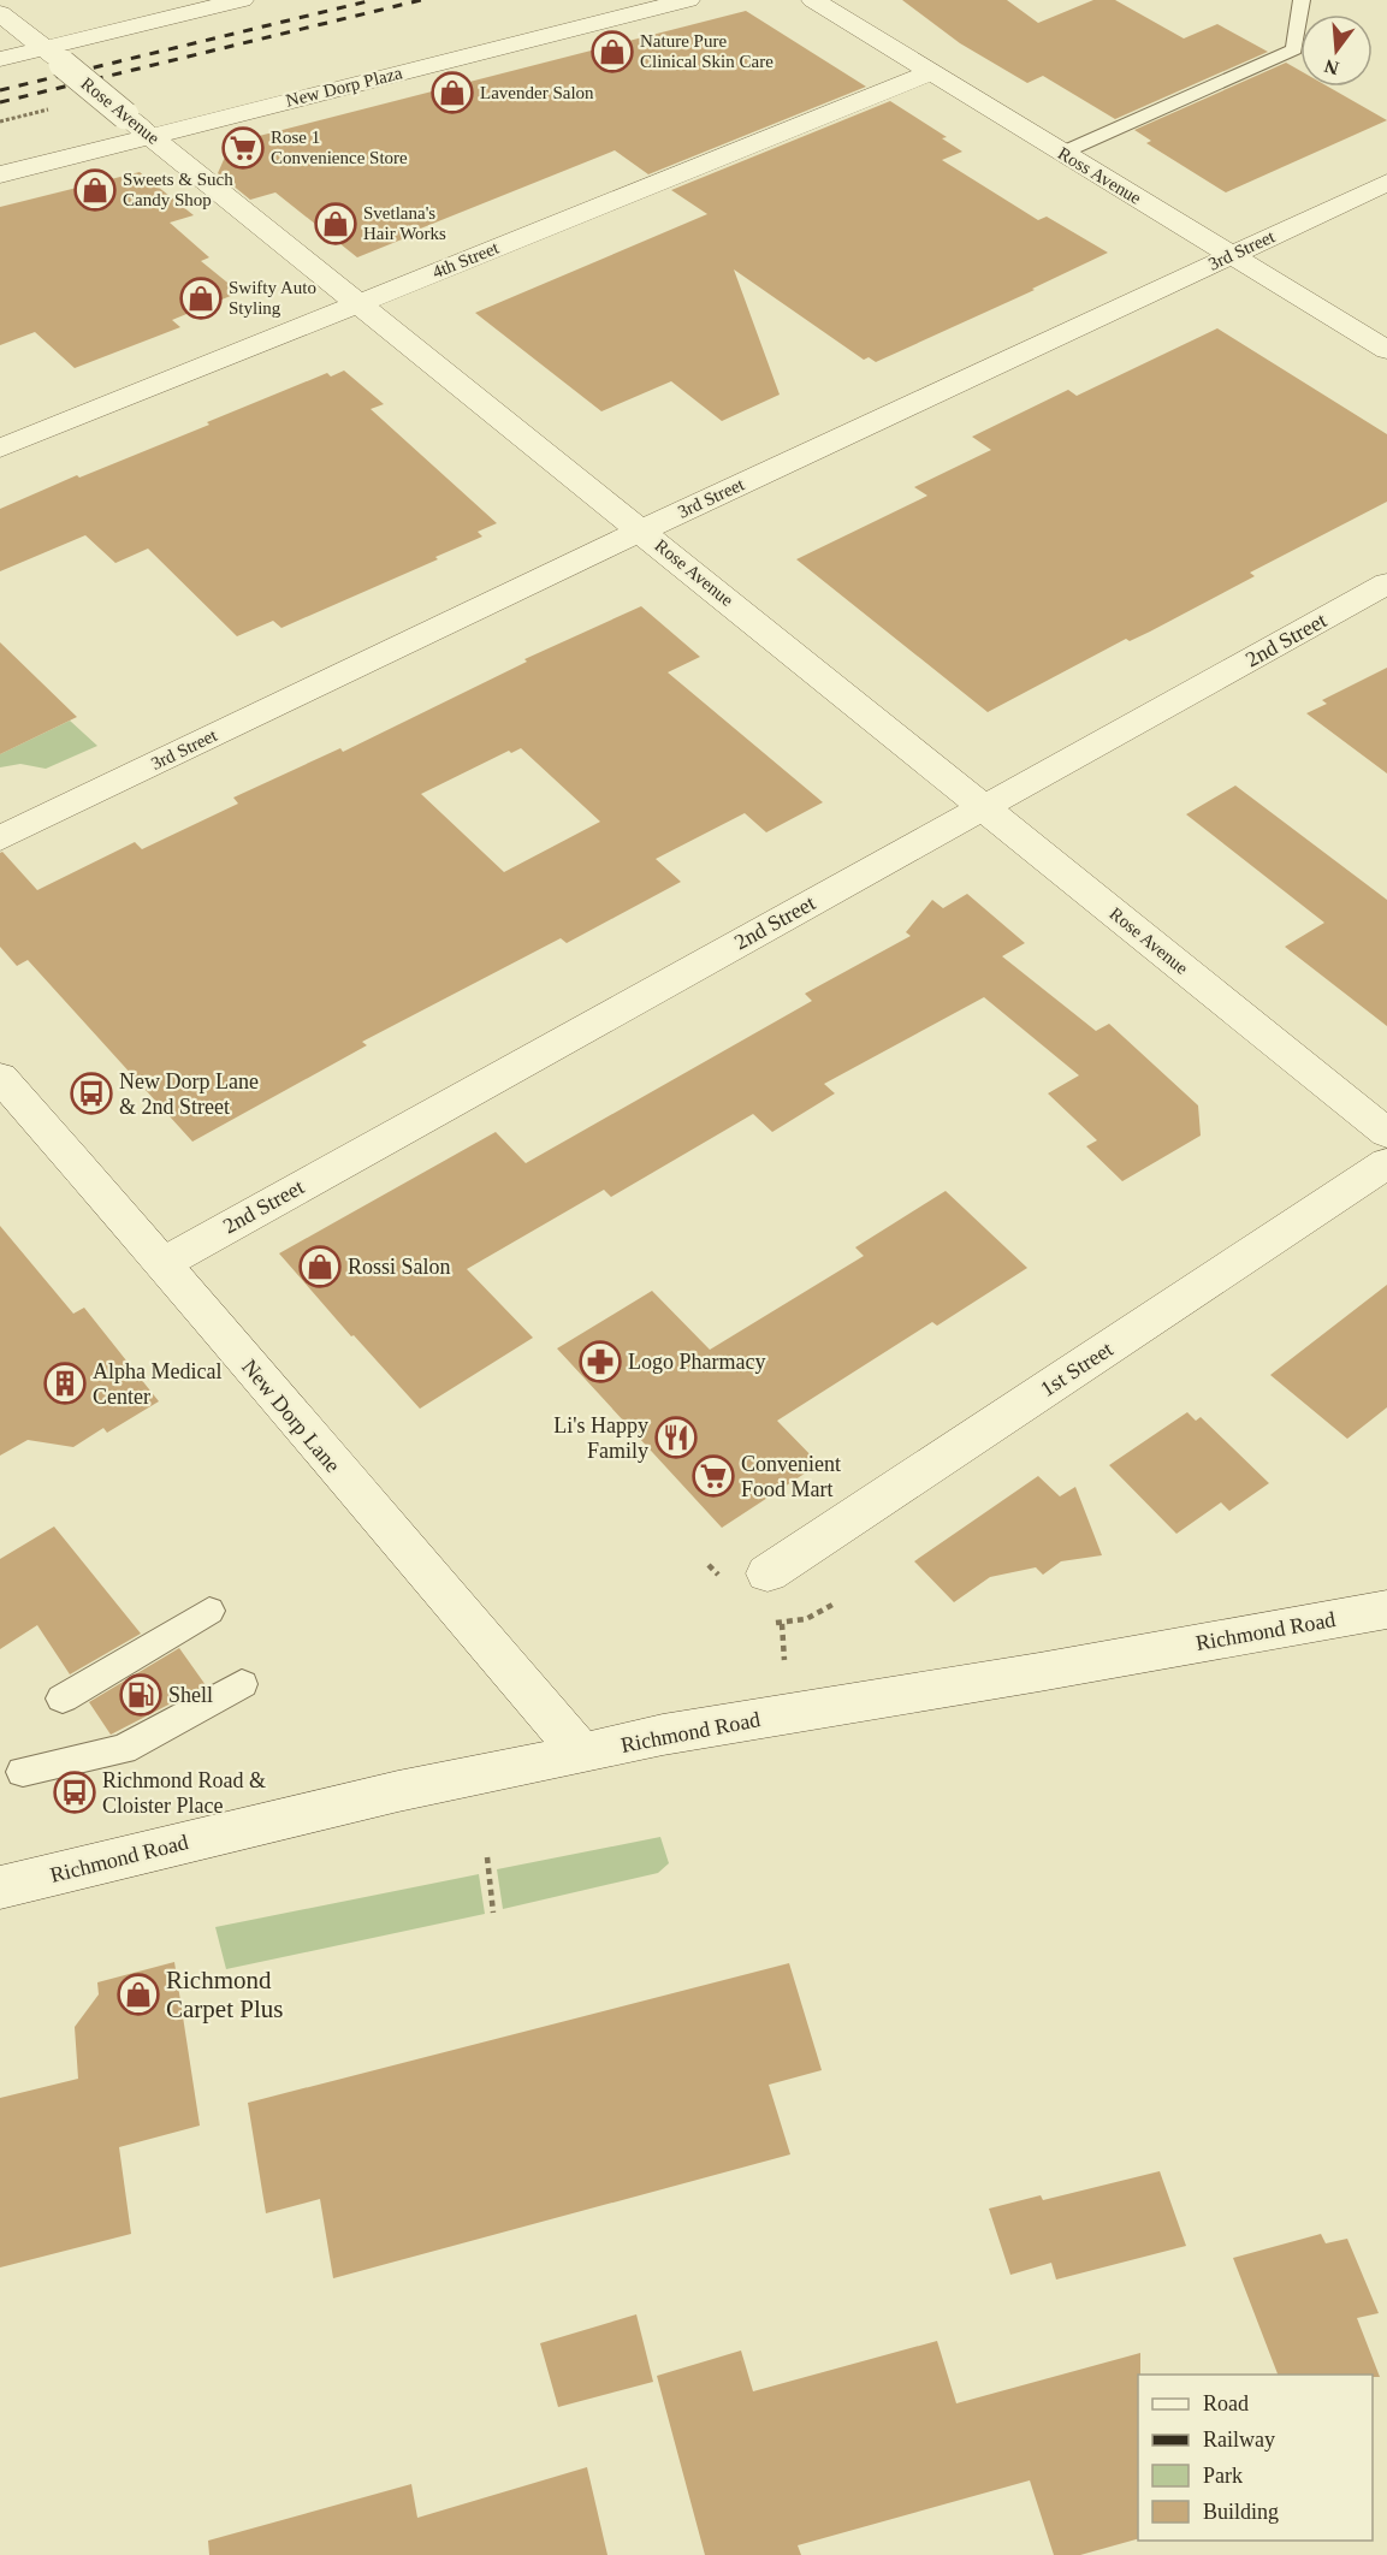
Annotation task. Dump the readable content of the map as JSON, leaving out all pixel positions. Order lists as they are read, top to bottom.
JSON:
{
  "streets": {
    "street": [
      "New Dorp Plaza",
      "Rose Avenue",
      "Ross Avenue",
      "3rd Street",
      "4th Street",
      "2nd Street",
      "1st Street",
      "New Dorp Lane",
      "Richmond Road"
    ]
  },
  "crossings": [
    ["New Dorp Plaza", "Rose Avenue"],
    ["Rose Avenue", "3rd Street"],
    ["Rose Avenue", "4th Street"],
    ["Rose Avenue", "2nd Street"],
    ["Ross Avenue", "3rd Street"],
    ["Ross Avenue", "4th Street"],
    ["2nd Street", "New Dorp Lane"],
    ["New Dorp Lane", "Richmond Road"]
  ],
  "places": {
    "shop": [
      "Nature Pure Clinical Skin Care",
      "Lavender Salon",
      "Sweets & Such Candy Shop",
      "Svetlana's Hair Works",
      "Swifty Auto Styling",
      "Rossi Salon",
      "Richmond Carpet Plus"
    ],
    "supermarket": ["Rose 1 Convenience Store", "Convenient Food Mart"],
    "bus stop": ["New Dorp Lane & 2nd Street", "Richmond Road & Cloister Place"],
    "pharmacy": ["Logo Pharmacy"],
    "building": ["Alpha Medical Center"],
    "restaurant": ["Li's Happy Family"],
    "fuel station": ["Shell"]
  },
  "legend": [
    "Road",
    "Railway",
    "Park",
    "Building"
  ],
  "north": "bottom"
}
